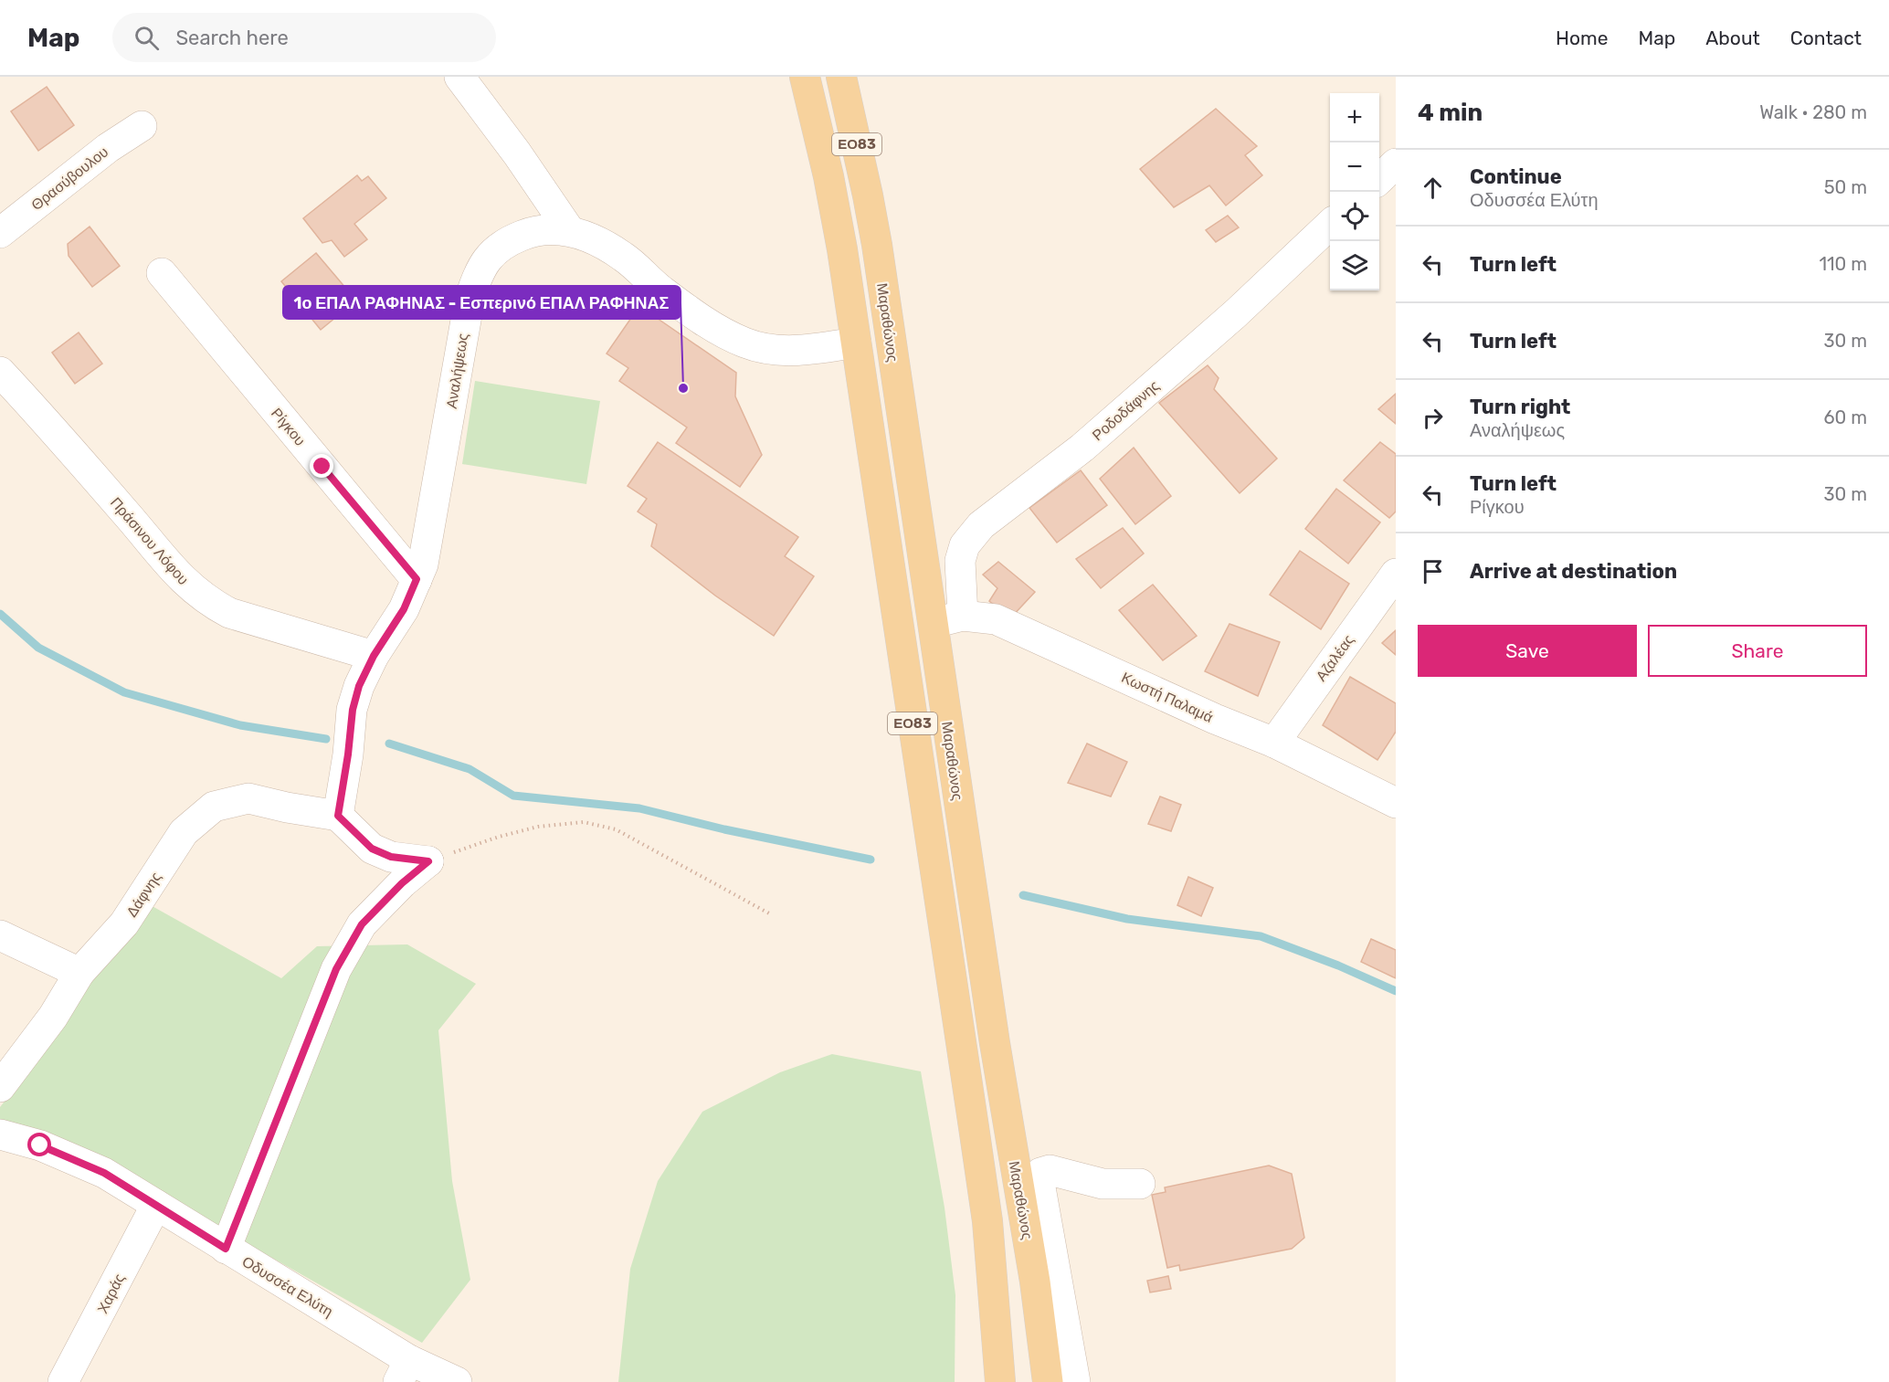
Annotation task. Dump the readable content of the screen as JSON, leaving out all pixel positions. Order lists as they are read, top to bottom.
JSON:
{
  "streets": {
    "main road": ["ΕΟ83", "Μαραθώνος"],
    "street": [
      "Θρασύβουλου",
      "Αναλήψεως",
      "Ροδοδάφνης",
      "Ρίγκου",
      "Πράσινου Λόφου",
      "Αζαλέας",
      "Κωστή Παλαμά",
      "Δάφνης",
      "Οδυσσέα Ελύτη",
      "Χαράς"
    ]
  },
  "crossings": [
    ["ΕΟ83", "Αναλήψεως"],
    ["Μαραθώνος", "Κωστή Παλαμά"],
    ["Αναλήψεως", "Ρίγκου"],
    ["Αναλήψεως", "Πράσινου Λόφου"],
    ["Αναλήψεως", "Δάφνης"],
    ["Ροδοδάφνης", "Κωστή Παλαμά"],
    ["Αζαλέας", "Κωστή Παλαμά"],
    ["Οδυσσέα Ελύτη", "Χαράς"]
  ],
  "places": ["1ο ΕΠΑΛ ΡΑΦΗΝΑΣ - Εσπερινό ΕΠΑΛ ΡΑΦΗΝΑΣ"],
  "page": {
    "header": "Map",
    "search": "Search here",
    "nav": [
      "Home",
      "Map",
      "About",
      "Contact"
    ],
    "heading": ["4 min", "Walk · 280 m"],
    "map_buttons": ["+", "−"],
    "list": [
      ["Continue", "Οδυσσέα Ελύτη", "50 m"],
      ["Turn left", "110 m"],
      ["Turn left", "30 m"],
      ["Turn right", "Αναλήψεως", "60 m"],
      ["Turn left", "Ρίγκου", "30 m"],
      "Arrive at destination"
    ],
    "buttons": ["Save", "Share"]
  }
}
